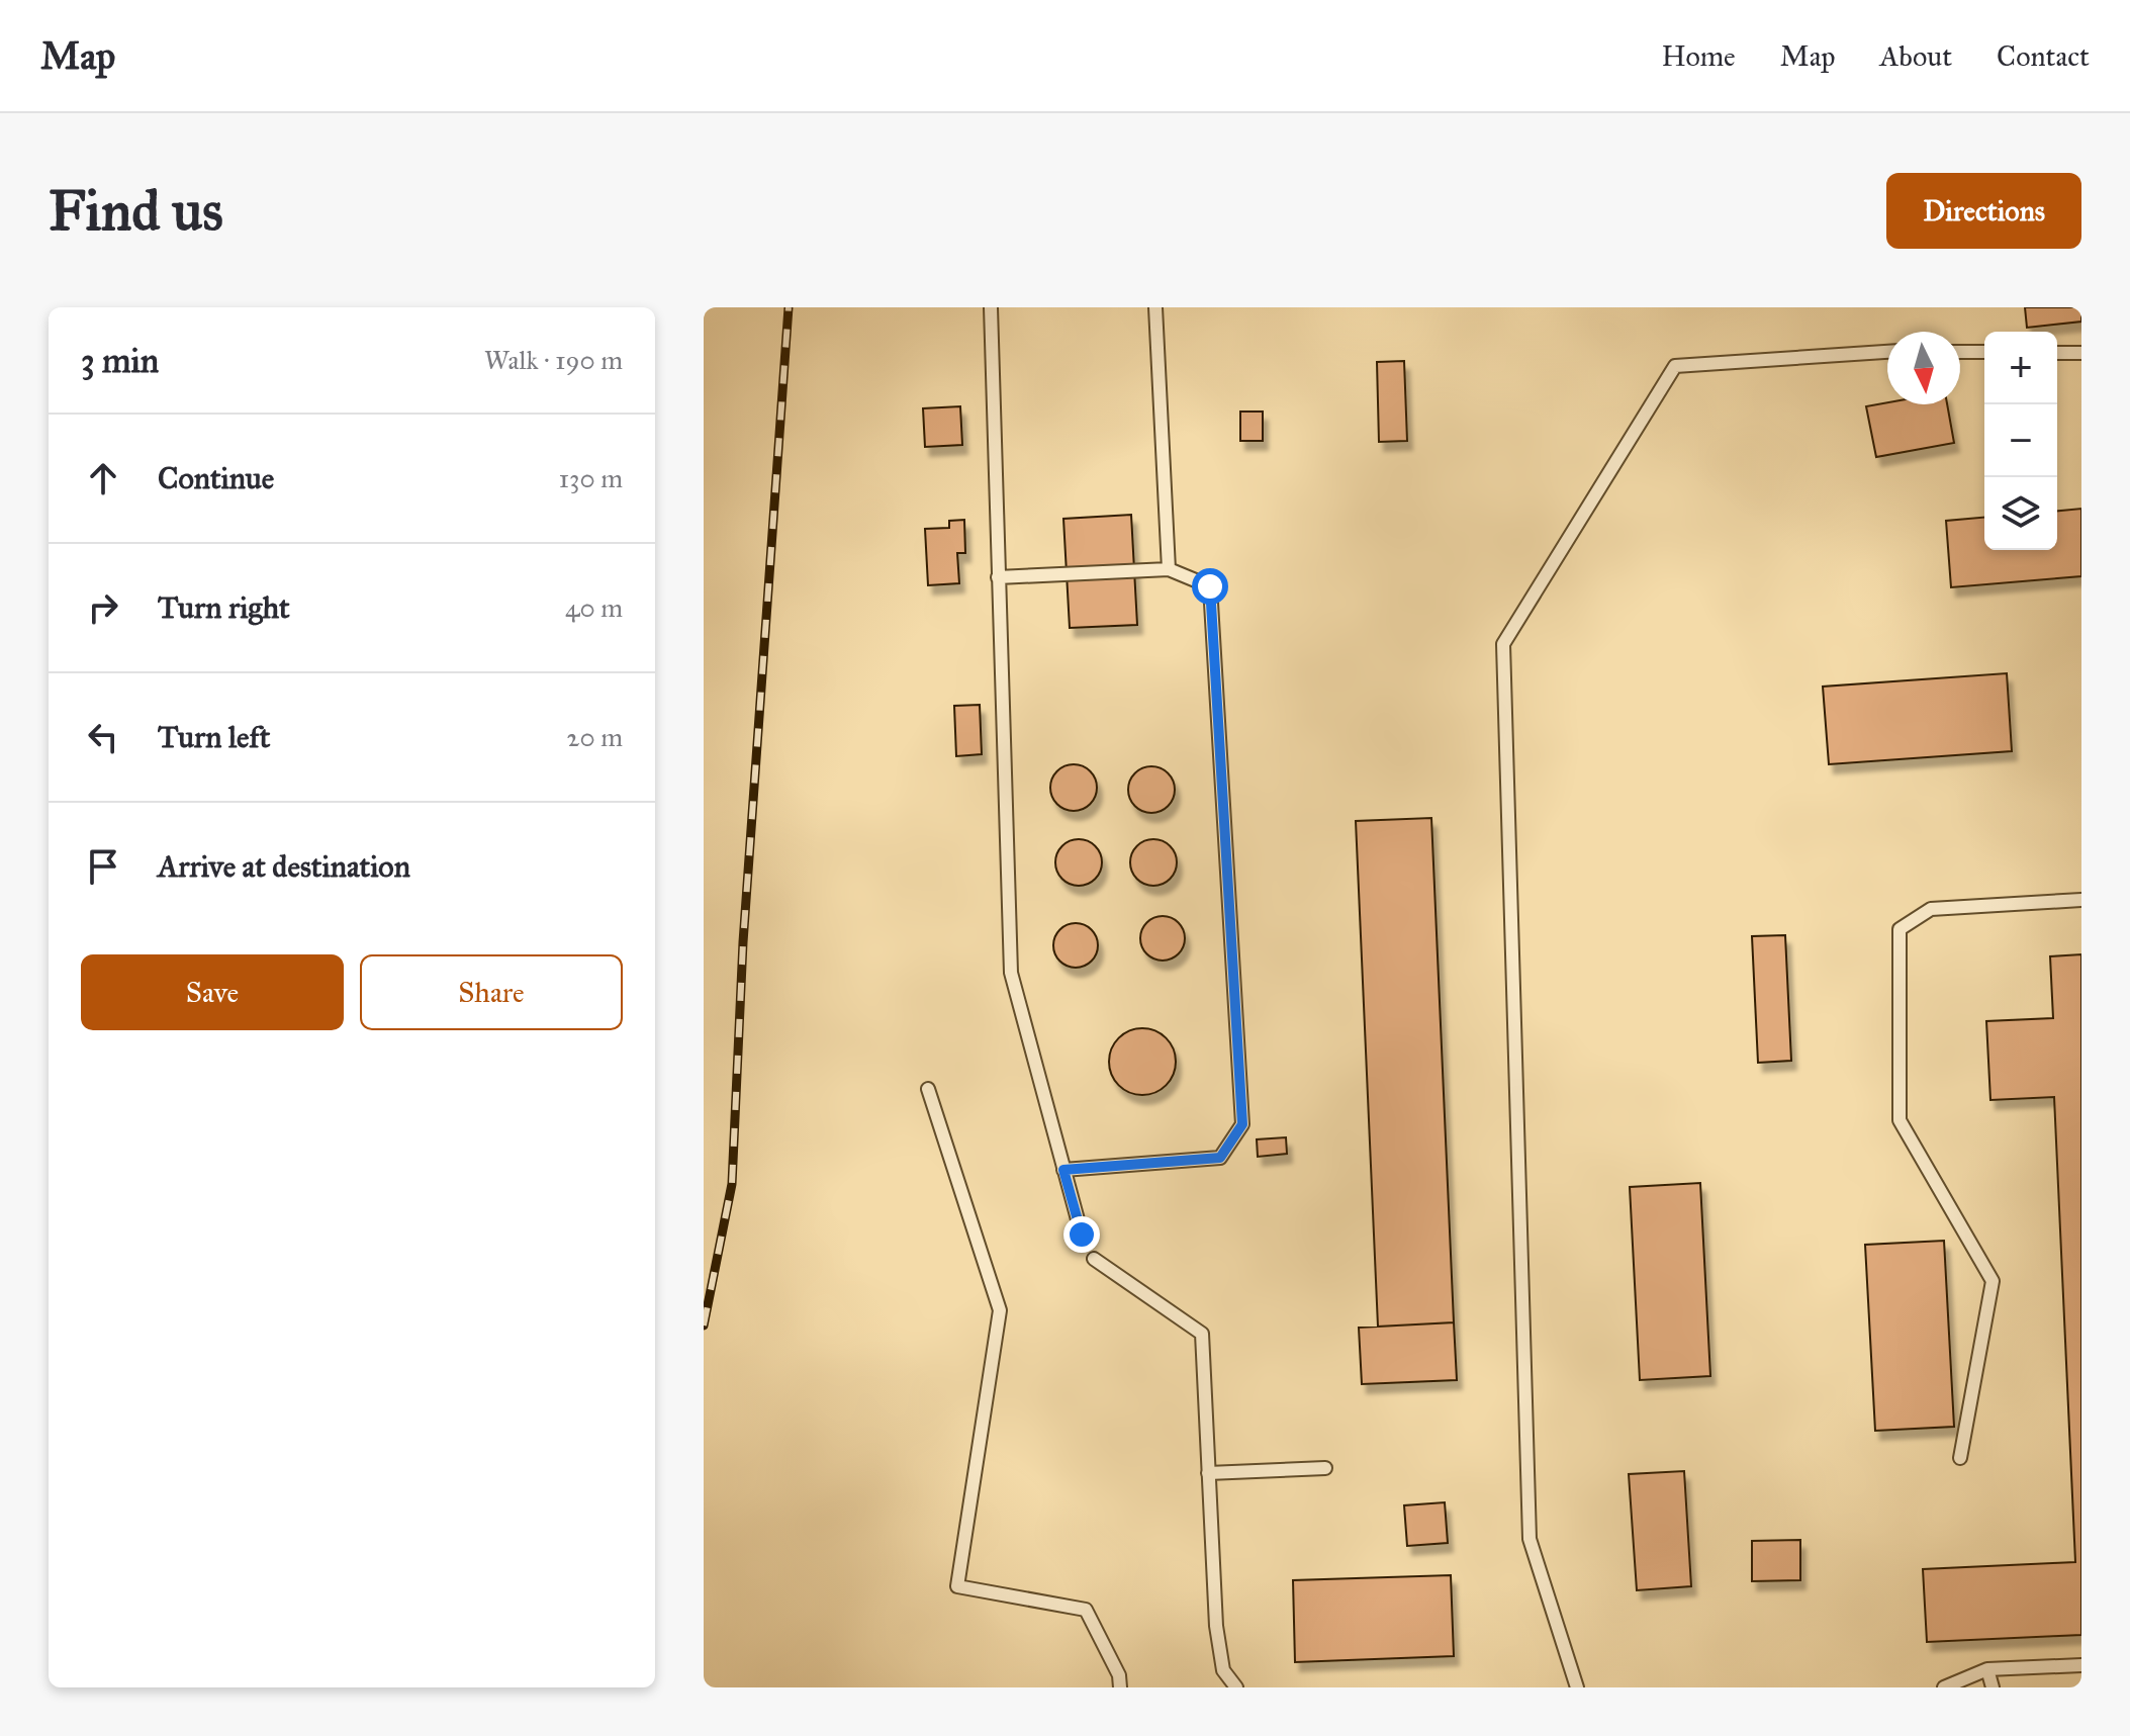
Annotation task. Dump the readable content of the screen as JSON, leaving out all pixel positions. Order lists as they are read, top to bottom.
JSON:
{
  "north": "bottom",
  "page": {
    "header": "Map",
    "nav": [
      "Home",
      "Map",
      "About",
      "Contact"
    ],
    "buttons": [
      "Directions",
      ["Save", "Share"]
    ],
    "title": "Find us",
    "heading": ["3 min", "Walk · 190 m"],
    "map_buttons": ["+", "−"],
    "list": [
      ["Continue", "130 m"],
      ["Turn right", "40 m"],
      ["Turn left", "20 m"],
      "Arrive at destination"
    ]
  }
}
